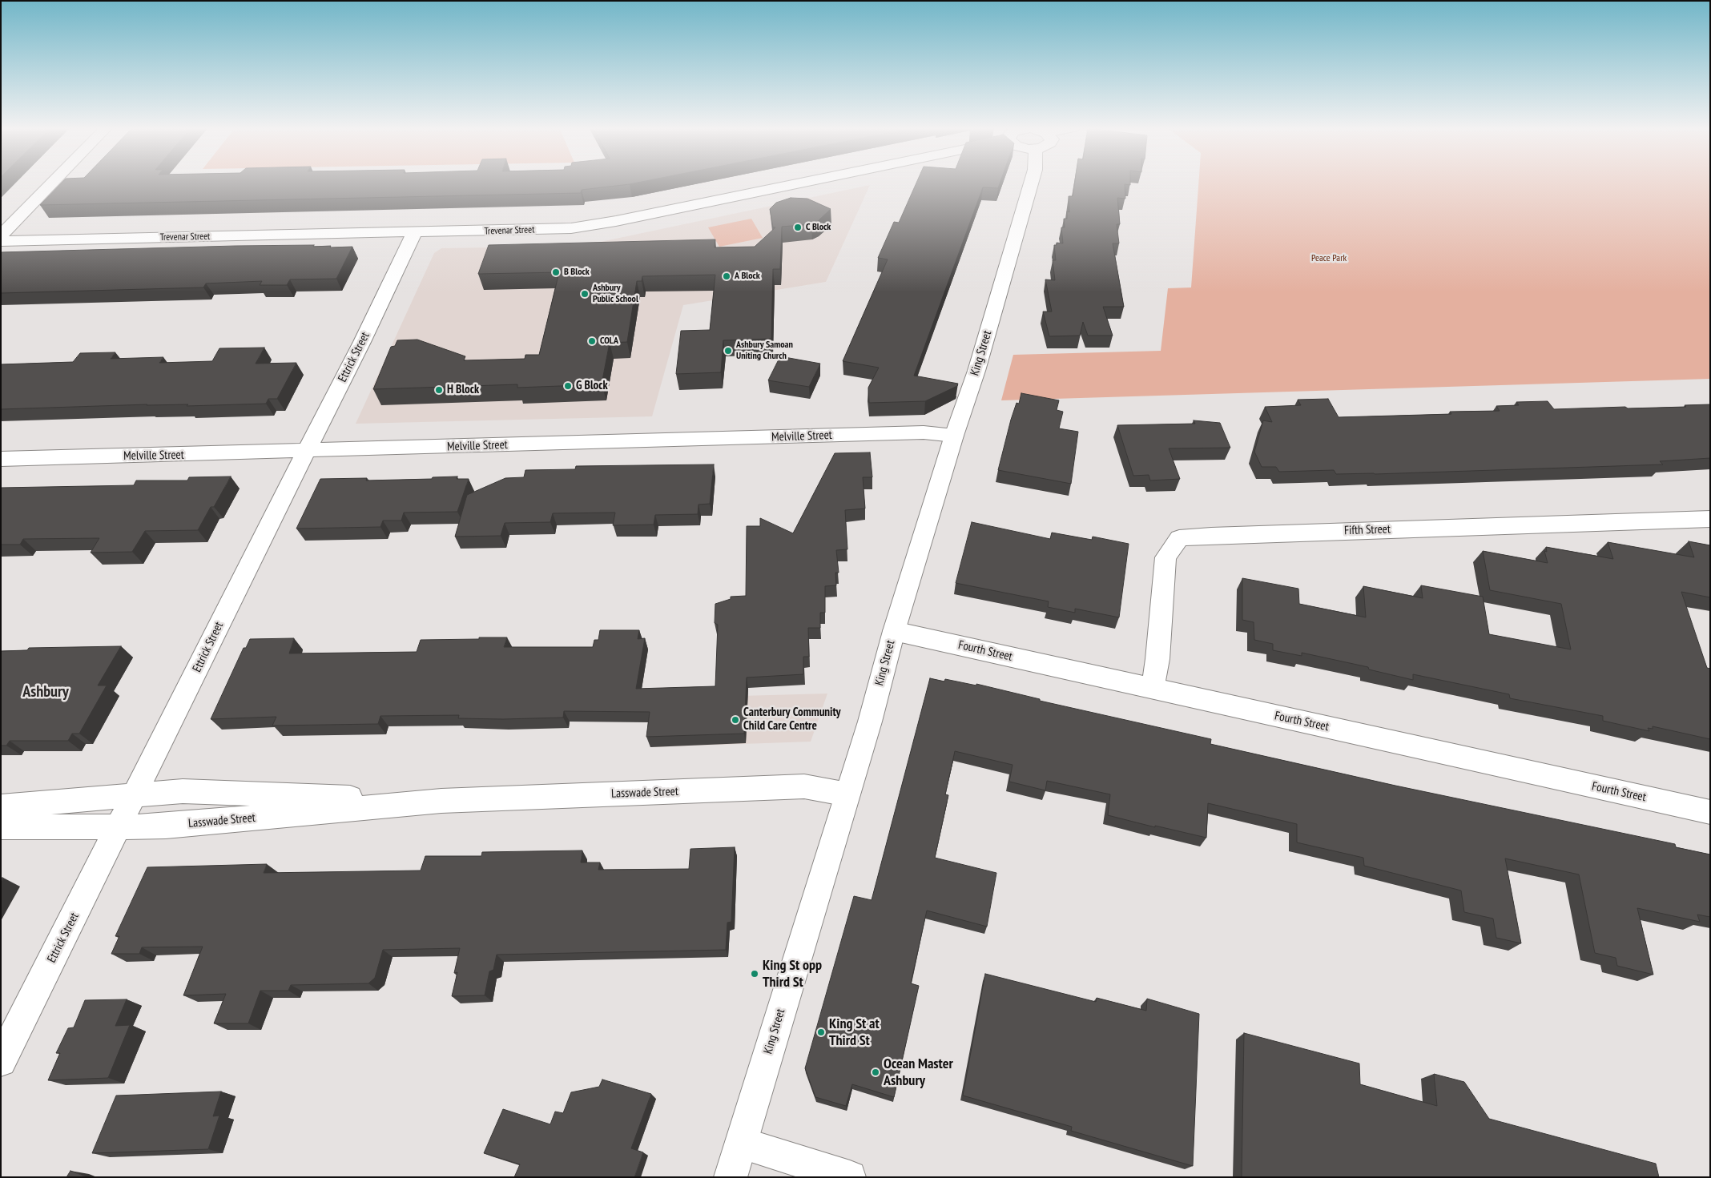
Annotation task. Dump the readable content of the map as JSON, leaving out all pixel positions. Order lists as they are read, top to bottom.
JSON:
{
  "streets": {
    "street": [
      "Trevenar Street",
      "King Street",
      "Ettrick Street",
      "Melville Street",
      "Fifth Street",
      "Fourth Street",
      "Lasswade Street"
    ]
  },
  "crossings": [
    ["Trevenar Street", "Ettrick Street"],
    ["King Street", "Melville Street"],
    ["King Street", "Fourth Street"],
    ["King Street", "Lasswade Street"],
    ["Ettrick Street", "Melville Street"],
    ["Ettrick Street", "Lasswade Street"],
    ["Fifth Street", "Fourth Street"]
  ],
  "districts": ["Ashbury"],
  "parks": ["Peace Park"],
  "places": [
    "C Block",
    "B Block",
    "A Block",
    "Ashbury Public School",
    "COLA",
    "Ashbury Samoan Uniting Church",
    "G Block",
    "H Block",
    "Canterbury Community Child Care Centre",
    "King St opp Third St",
    "King St at Third St",
    "Ocean Master Ashbury"
  ]
}
